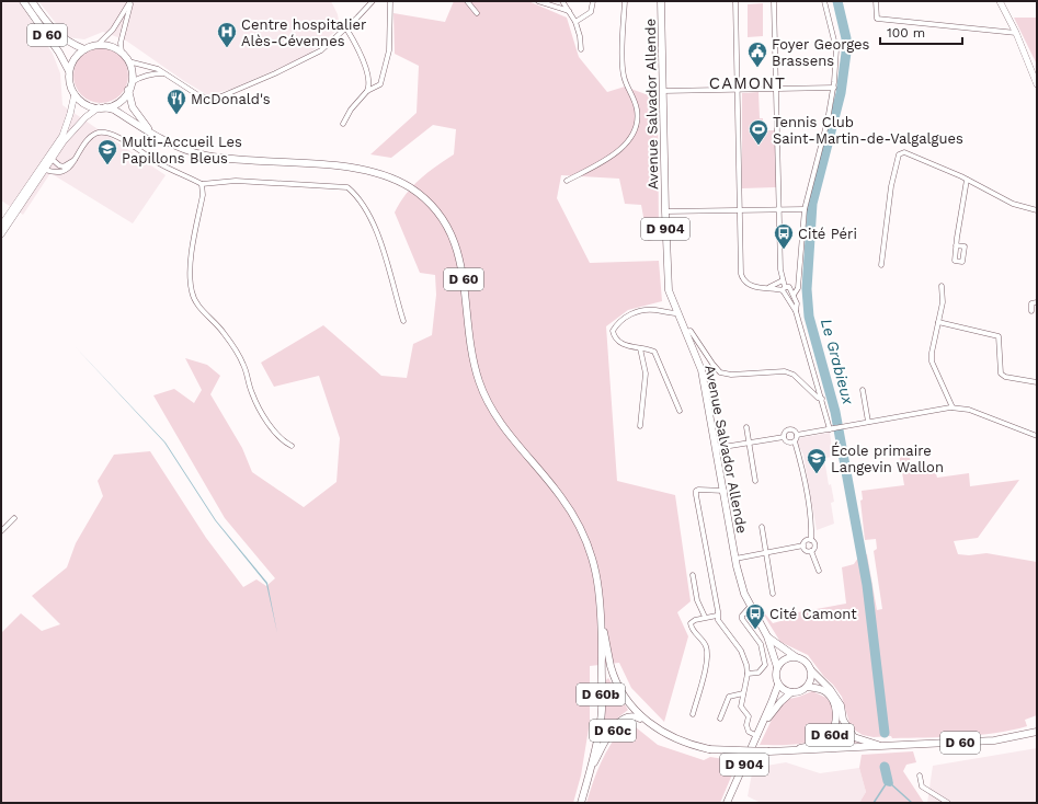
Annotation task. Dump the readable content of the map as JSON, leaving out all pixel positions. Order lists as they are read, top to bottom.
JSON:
{
  "streets": {
    "main road": [
      "D 60",
      "Avenue Salvador Allende",
      "D 904",
      "D 60b",
      "D 60c",
      "D 60d"
    ]
  },
  "crossings": [
    ["D 60", "D 60b"],
    ["D 60", "D 60c"],
    ["D 60", "D 60d"],
    ["Avenue Salvador Allende", "D 904"],
    ["Avenue Salvador Allende", "D 60d"],
    ["D 904", "D 60d"],
    ["D 60b", "D 60c"]
  ],
  "districts": ["CAMONT"],
  "water": ["Le Grabieux"],
  "places": {
    "hospital": ["Centre hospitalier Alès-Cévennes"],
    "public building": ["Foyer Georges Brassens"],
    "restaurant": ["McDonald's"],
    "sports": ["Tennis Club Saint-Martin-de-Valgalgues"],
    "school or university": ["Multi-Accueil Les Papillons Bleus", "École primaire Langevin Wallon"],
    "bus stop": ["Cité Péri", "Cité Camont"]
  },
  "scale_bar": "100 m"
}
